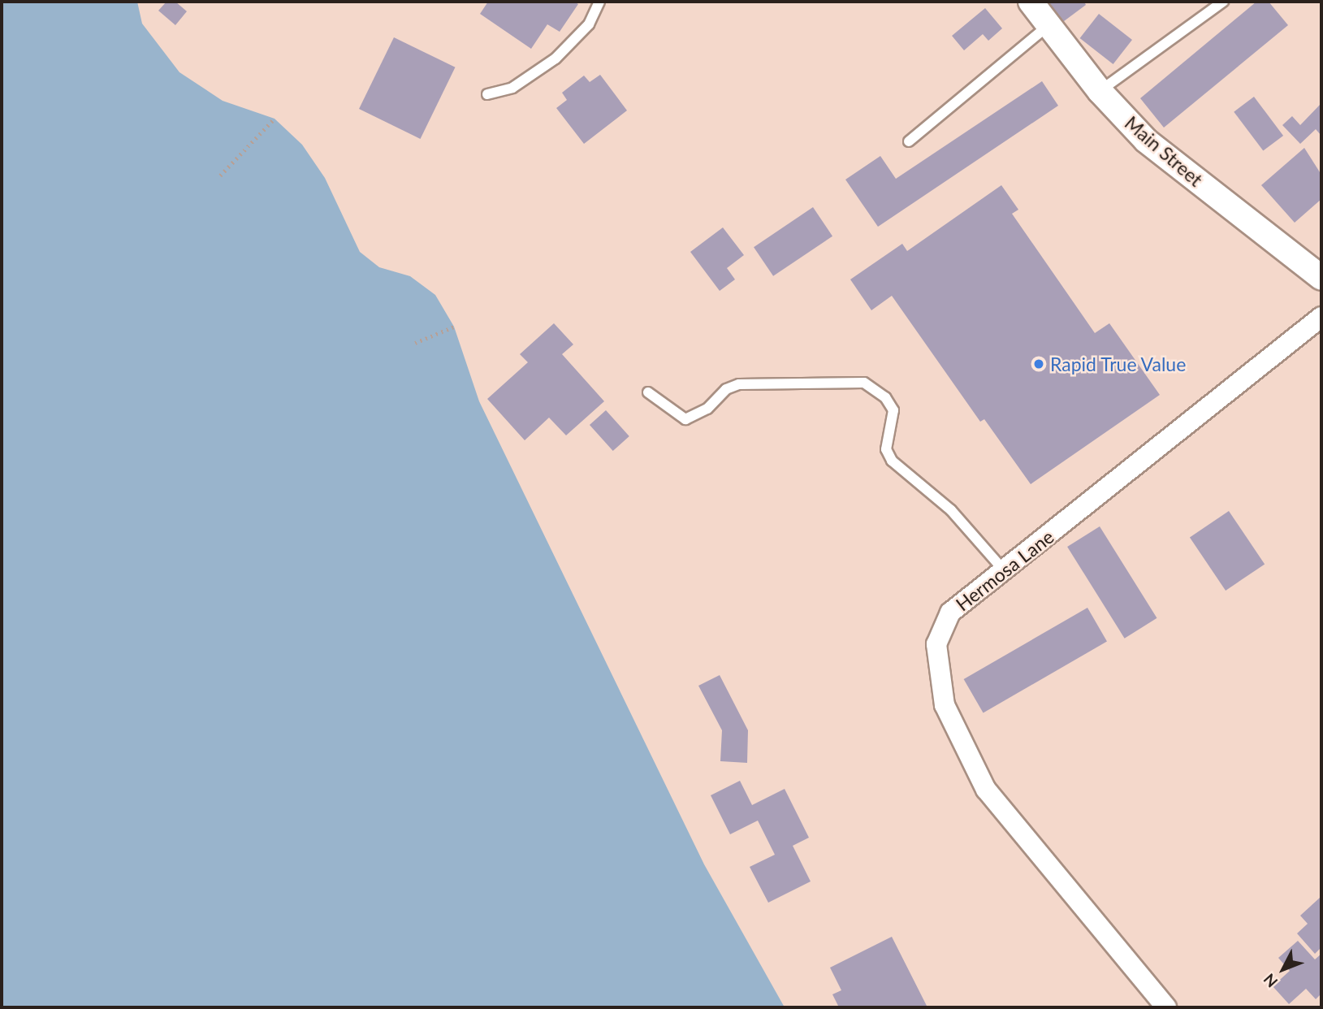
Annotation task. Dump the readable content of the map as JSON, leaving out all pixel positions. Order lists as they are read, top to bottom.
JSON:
{
  "streets": {
    "street": ["Main Street", "Hermosa Lane"]
  },
  "places": ["Rapid True Value"],
  "north": "bottom left"
}
